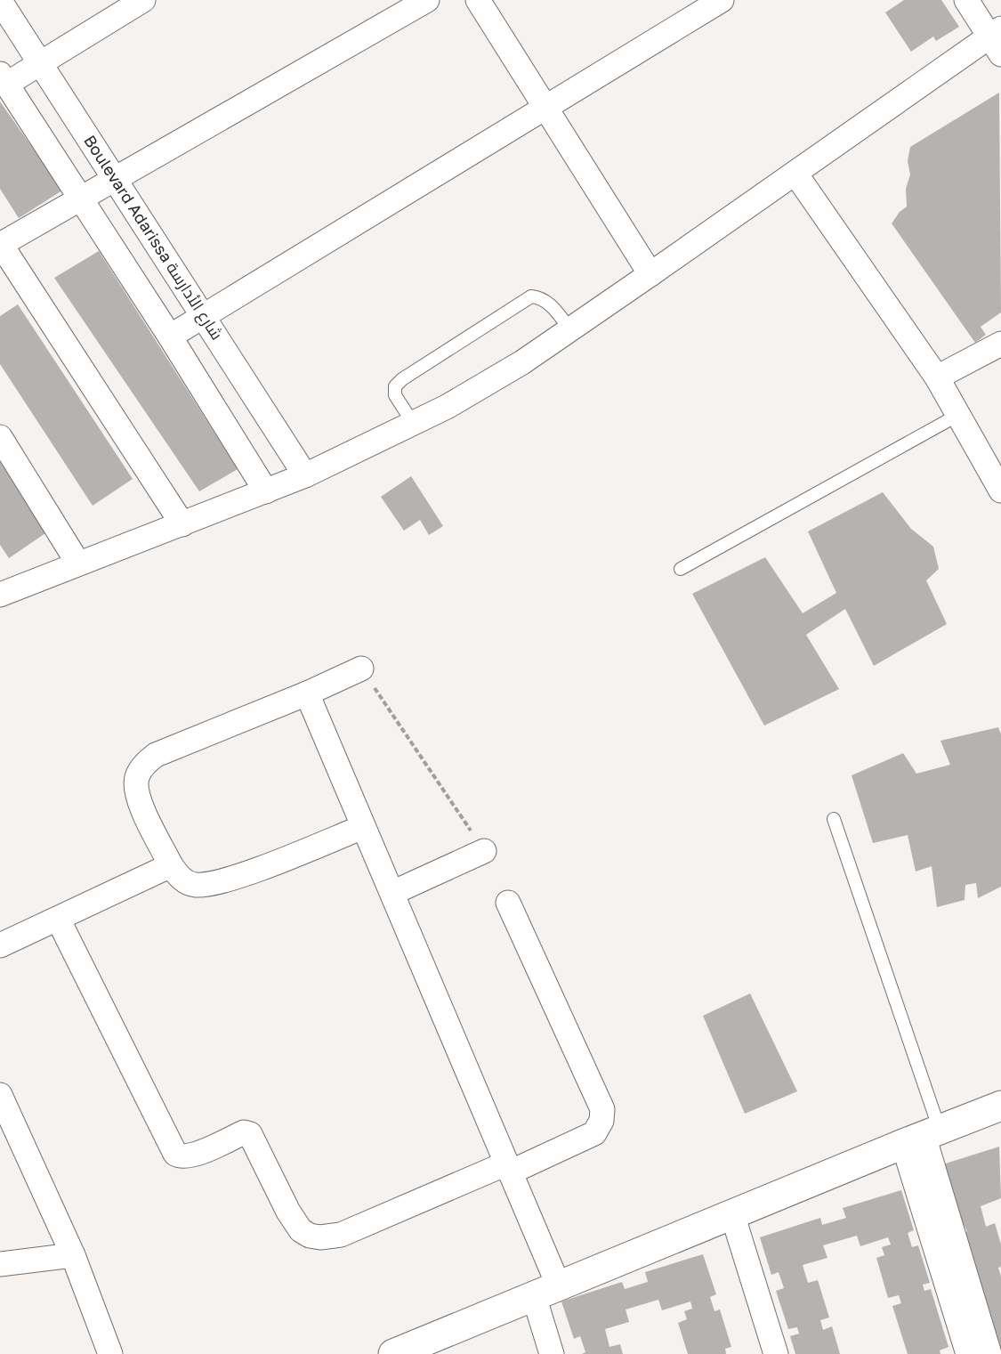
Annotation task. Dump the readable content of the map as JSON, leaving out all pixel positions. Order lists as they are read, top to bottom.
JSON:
{
  "streets": {
    "street": ["Boulevard Adarissa شارع الأدارسة"]
  }
}
